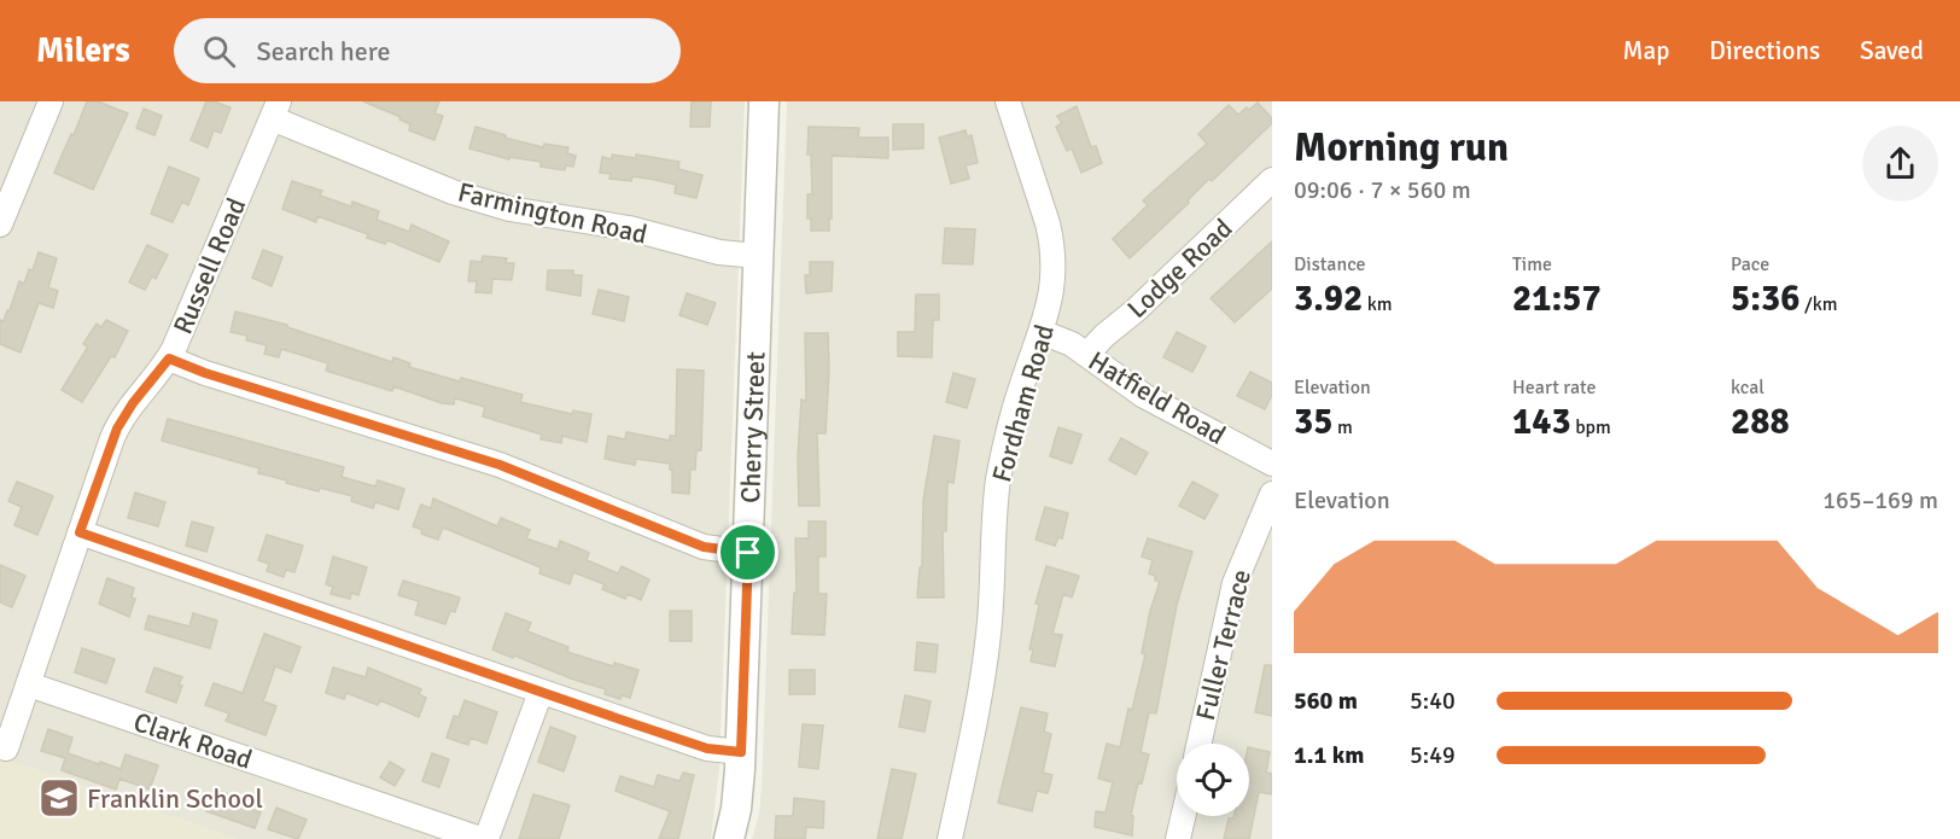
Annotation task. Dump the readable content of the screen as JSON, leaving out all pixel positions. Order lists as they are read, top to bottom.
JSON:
{
  "streets": {
    "street": [
      "Farmington Road",
      "Russell Road",
      "Lodge Road",
      "Hatfield Road",
      "Fordham Road",
      "Cherry Street",
      "Fuller Terrace",
      "Clark Road"
    ]
  },
  "crossings": [
    ["Farmington Road", "Russell Road"],
    ["Farmington Road", "Cherry Street"],
    ["Russell Road", "Clark Road"],
    ["Lodge Road", "Hatfield Road"],
    ["Hatfield Road", "Fordham Road"]
  ],
  "places": {
    "school or university": ["Franklin School"]
  },
  "page": {
    "header": "Milers",
    "search": "Search here",
    "nav": ["Map", "Directions", "Saved"],
    "heading": ["Morning run", "09:06 · 7 × 560 m"],
    "stats": [
      ["Distance", "3.92 km"],
      ["Time", "21:57"],
      ["Pace", "5:36 /km"],
      ["Elevation", "35 m"],
      ["Heart rate", "143 bpm"],
      ["kcal", "288"]
    ],
    "chart": ["Elevation", "165–169 m"],
    "list": [
      {
        "name": "560 m",
        "note": "5:40"
      },
      {
        "name": "1.1 km",
        "note": "5:49"
      }
    ]
  }
}
